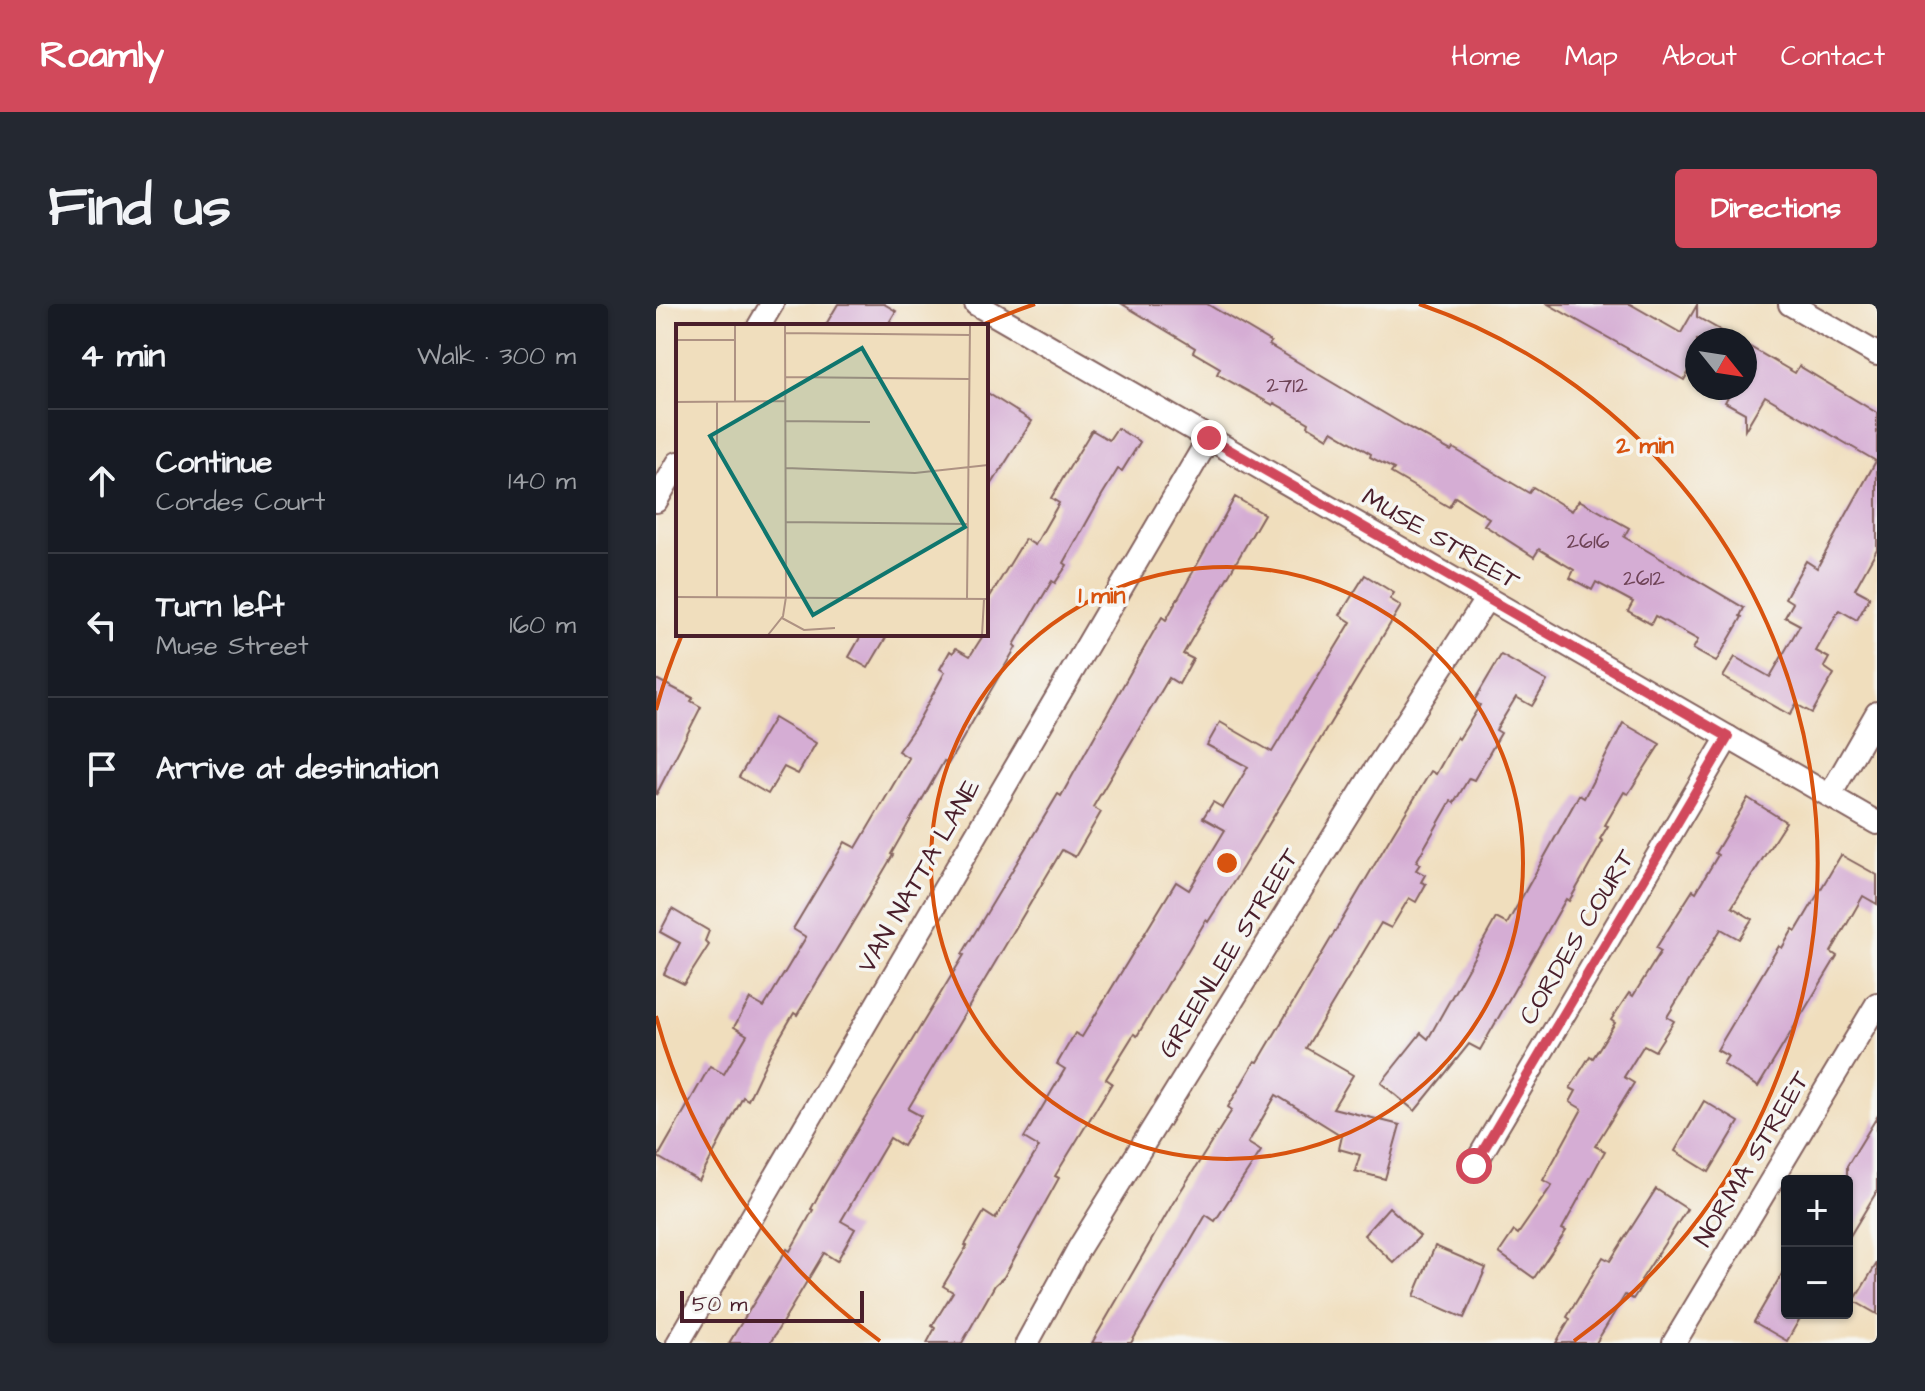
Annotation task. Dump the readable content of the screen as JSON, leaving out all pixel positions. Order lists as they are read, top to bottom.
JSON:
{
  "streets": {
    "street": [
      "MUSE STREET",
      "VAN NATTA LANE",
      "CORDES COURT",
      "GREENLEE STREET",
      "NORMA STREET"
    ]
  },
  "crossings": [
    ["MUSE STREET", "VAN NATTA LANE"],
    ["MUSE STREET", "CORDES COURT"],
    ["MUSE STREET", "GREENLEE STREET"]
  ],
  "house_numbers": ["2712", "2616", "2612"],
  "scale_bar": "50 m",
  "north": "bottom right",
  "page": {
    "header": "Roamly",
    "nav": [
      "Home",
      "Map",
      "About",
      "Contact"
    ],
    "title": "Find us",
    "buttons": "Directions",
    "heading": ["4 min", "Walk · 300 m"],
    "list": [
      ["Continue", "Cordes Court", "140 m"],
      ["Turn left", "Muse Street", "160 m"],
      "Arrive at destination"
    ],
    "map_buttons": ["+", "−"],
    "scale": "50 m"
  },
  "rings": ["2 min", "1 min"]
}
